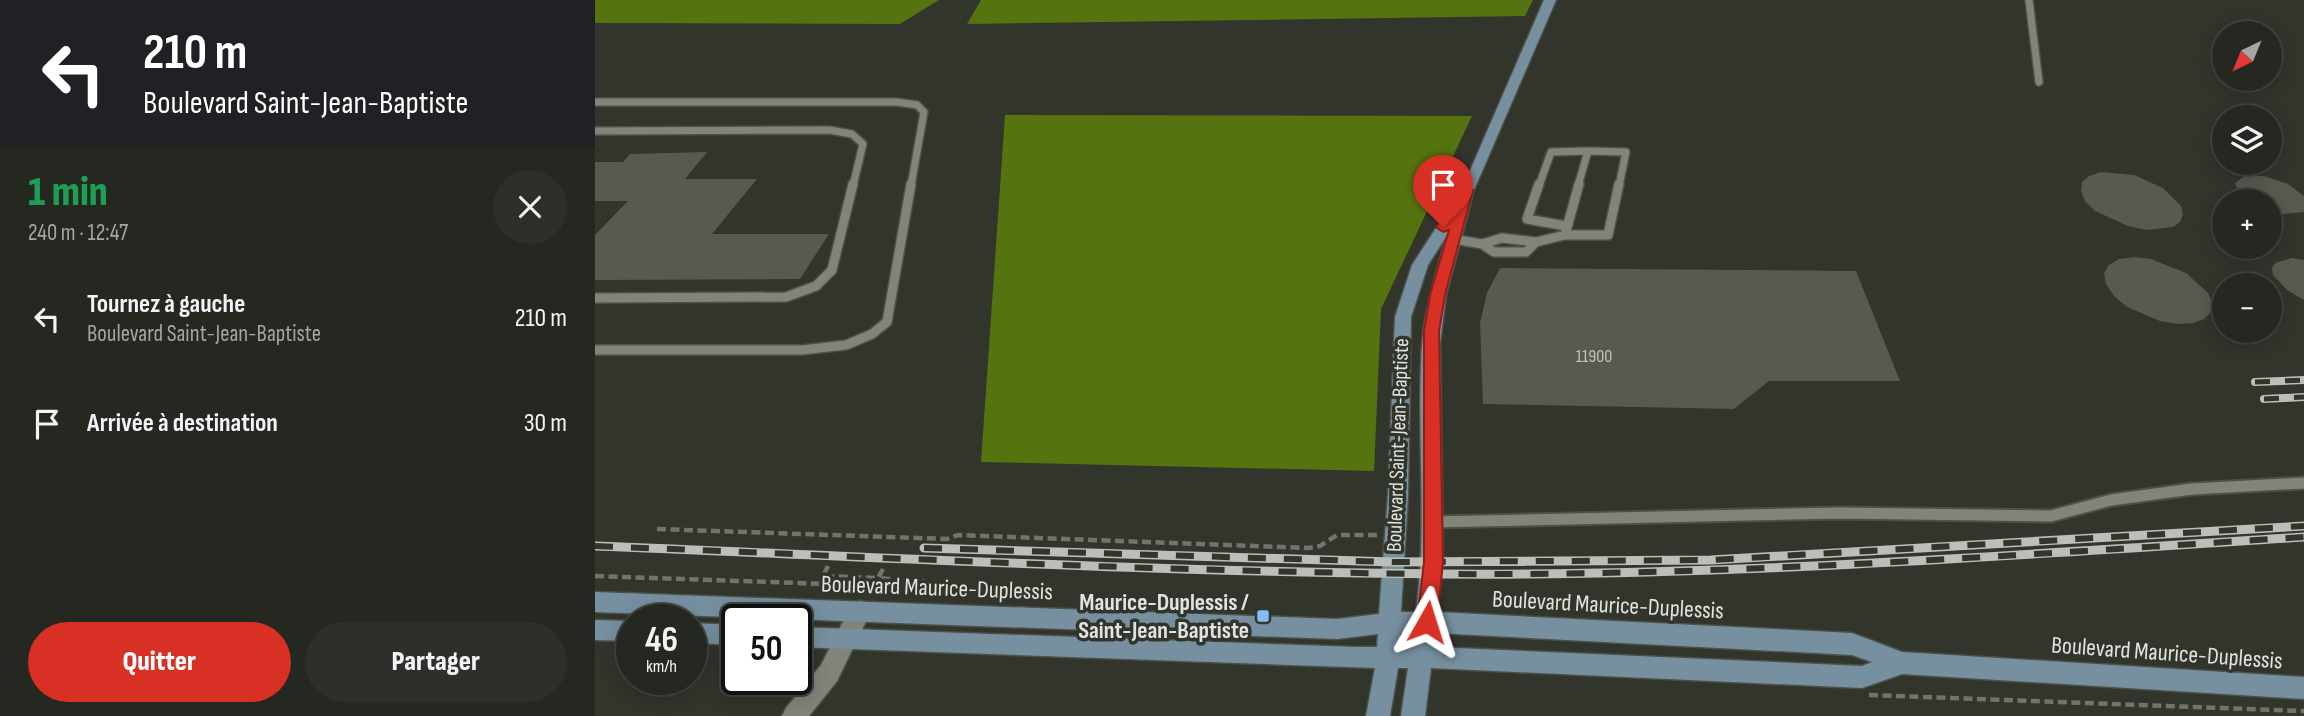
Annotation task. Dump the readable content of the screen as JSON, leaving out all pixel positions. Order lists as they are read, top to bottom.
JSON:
{
  "streets": {
    "street": ["Boulevard Saint-Jean-Baptiste", "Boulevard Maurice-Duplessis"]
  },
  "crossings": [
    ["Boulevard Saint-Jean-Baptiste", "Boulevard Maurice-Duplessis"]
  ],
  "places": {
    "transit": ["Maurice-Duplessis / Saint-Jean-Baptiste"]
  },
  "house_numbers": ["11900"],
  "north": "bottom left",
  "page": {
    "turn": ["210 m", "Boulevard Saint-Jean-Baptiste"],
    "map_buttons": ["+", "−"],
    "heading": ["1 min", "240 m · 12:47"],
    "list": [
      {
        "name": "Tournez à gauche",
        "note": "Boulevard Saint-Jean-Baptiste",
        "value": "210 m"
      },
      {
        "name": "Arrivée à destination",
        "value": "30 m"
      }
    ],
    "speed": "46 km/h",
    "limit": "50",
    "buttons": ["Quitter", "Partager"]
  }
}
